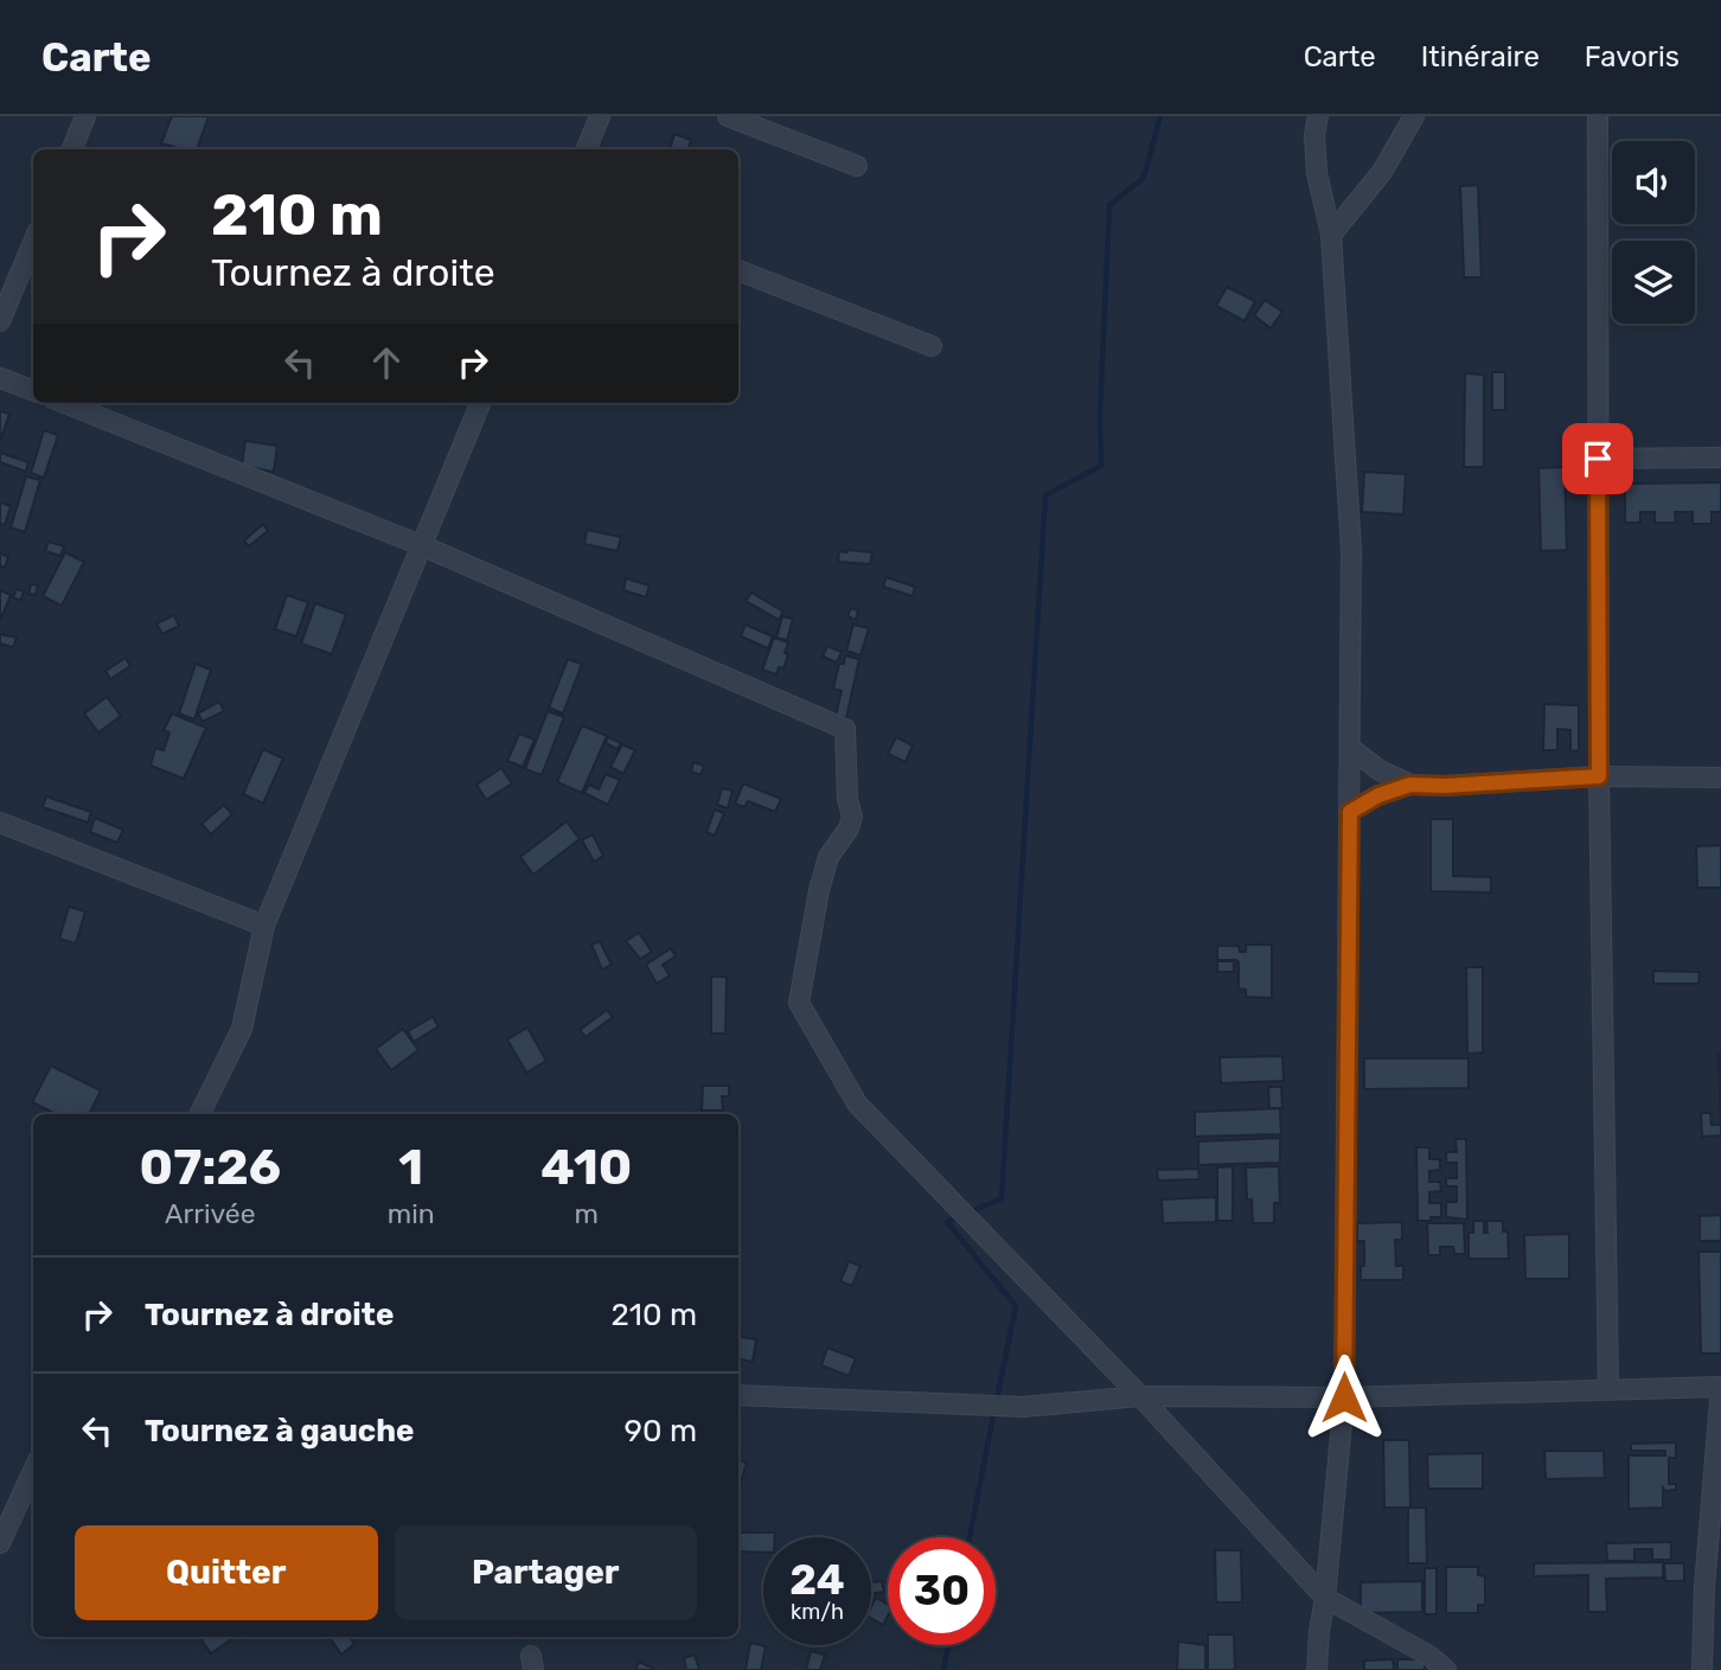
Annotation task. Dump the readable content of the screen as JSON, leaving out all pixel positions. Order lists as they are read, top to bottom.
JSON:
{
  "page": {
    "header": "Carte",
    "nav": ["Carte", "Itinéraire", "Favoris"],
    "turn": ["210 m", "Tournez à droite"],
    "eta": [
      "07:26",
      "Arrivée",
      "1",
      "min",
      "410",
      "m"
    ],
    "list": [
      {
        "name": "Tournez à droite",
        "value": "210 m"
      },
      {
        "name": "Tournez à gauche",
        "value": "90 m"
      }
    ],
    "buttons": ["Quitter", "Partager"],
    "speed": "24 km/h",
    "limit": "30"
  }
}
